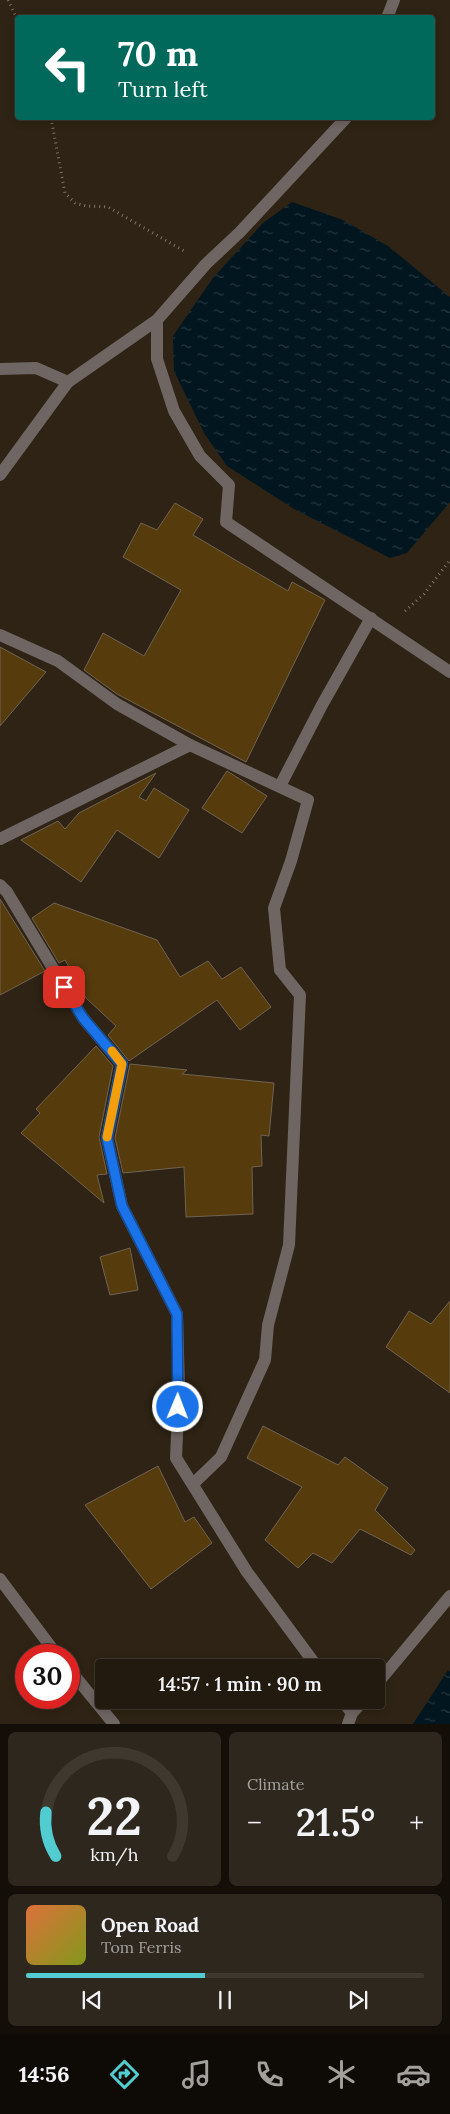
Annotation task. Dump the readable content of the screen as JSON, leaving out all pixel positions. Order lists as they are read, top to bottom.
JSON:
{
  "page": {
    "turn": ["70 m", "Turn left"],
    "limit": "30",
    "trip": "14:57 · 1 min · 90 m",
    "tile": "Climate",
    "heat": ["−", "21.5°", "+"],
    "song": ["Open Road", "Tom Ferris"],
    "tabs": "14:56",
    "gauge": ["22", "km/h"]
  }
}
